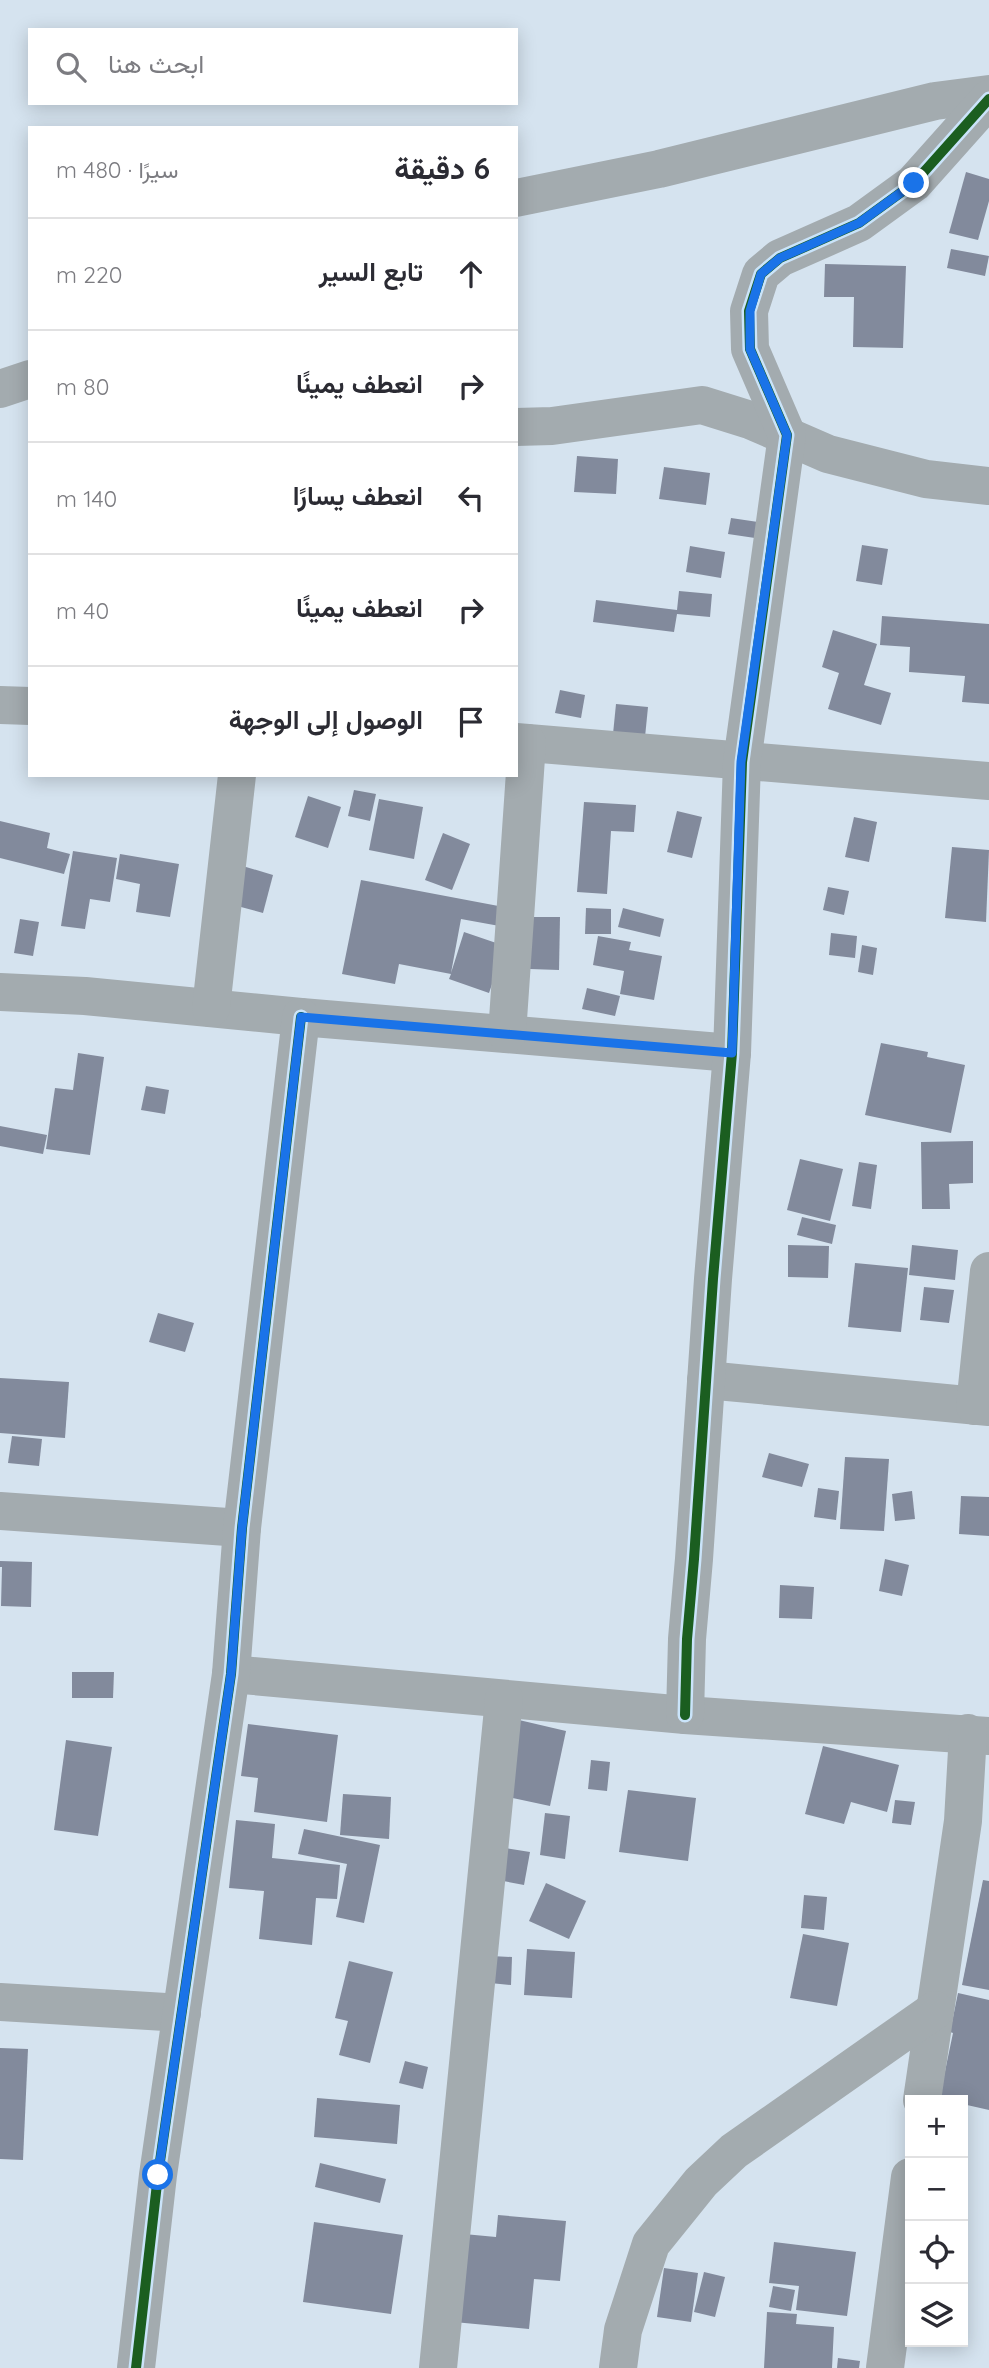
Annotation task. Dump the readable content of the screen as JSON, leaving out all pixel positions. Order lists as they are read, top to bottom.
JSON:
{
  "page": {
    "search": "ابحث هنا",
    "heading": ["6 دقيقة", "سيرًا · 480 m"],
    "list": [
      ["تابع السير", "220 m"],
      ["انعطف يمينًا", "80 m"],
      ["انعطف يسارًا", "140 m"],
      ["انعطف يمينًا", "40 m"],
      "الوصول إلى الوجهة"
    ],
    "map_buttons": ["+", "−"]
  }
}
